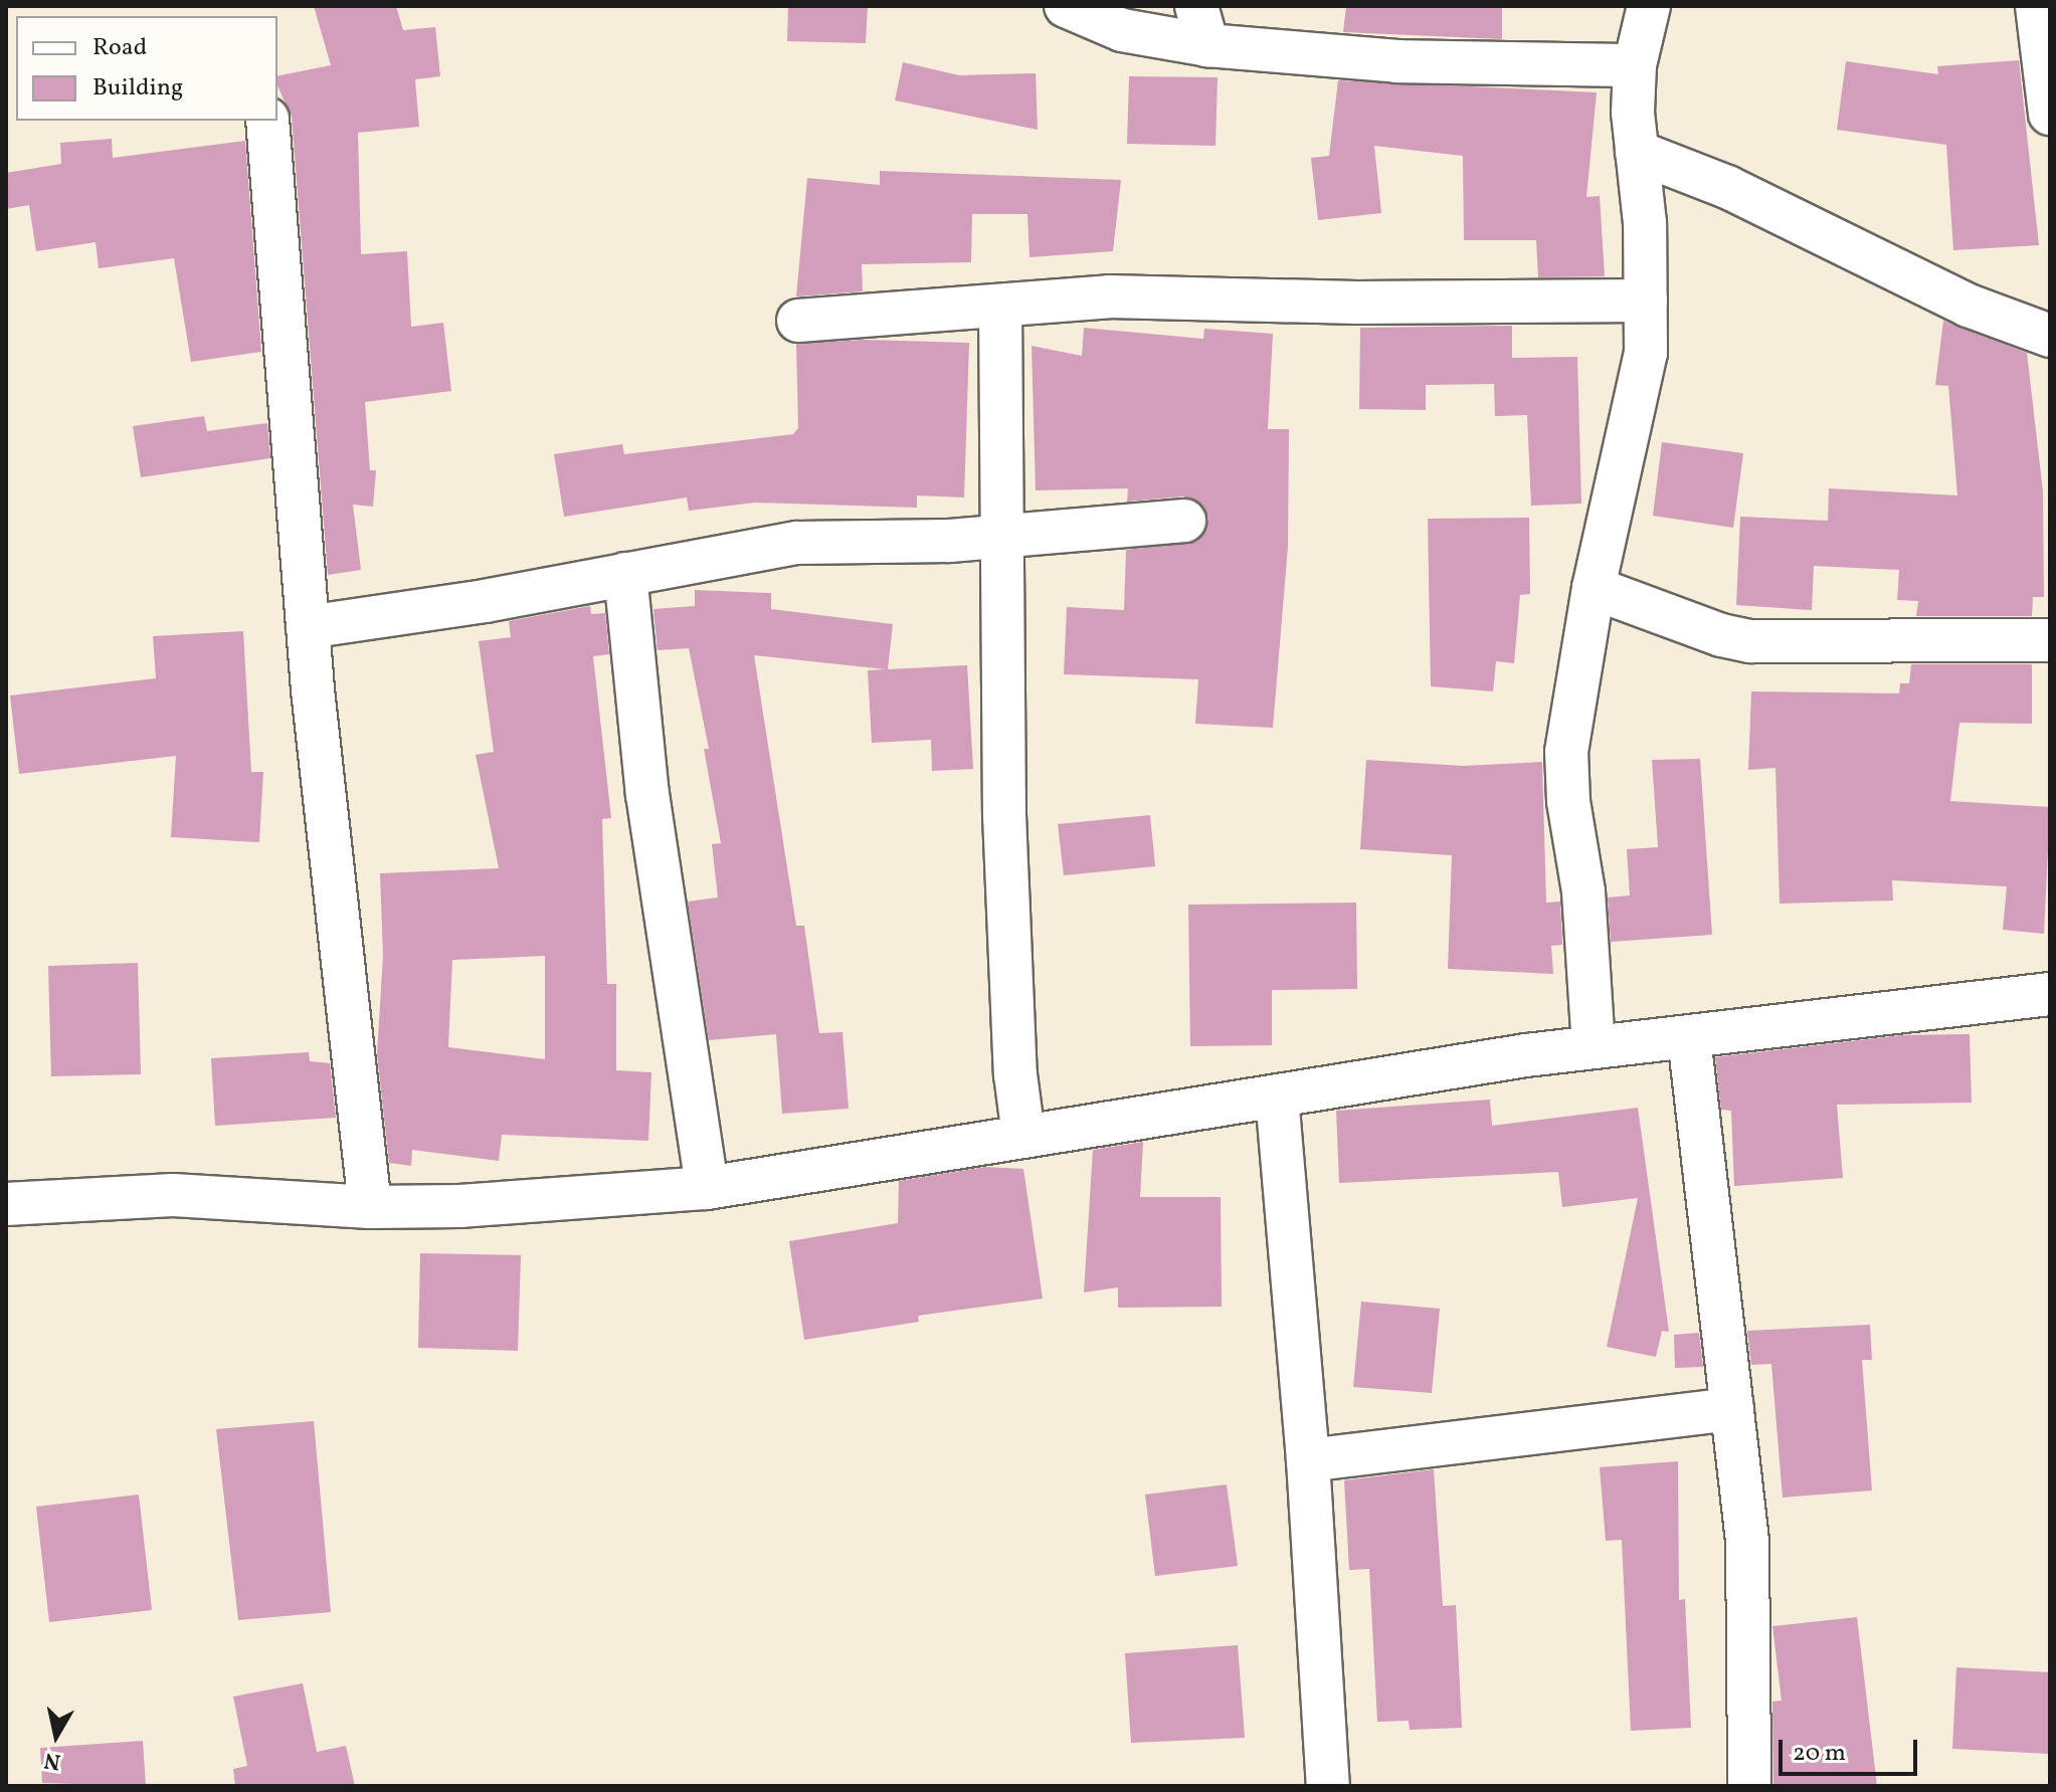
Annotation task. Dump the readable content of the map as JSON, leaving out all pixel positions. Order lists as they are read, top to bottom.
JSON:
{
  "legend": ["Road", "Building"],
  "scale_bar": "20 m",
  "north": "bottom"
}
